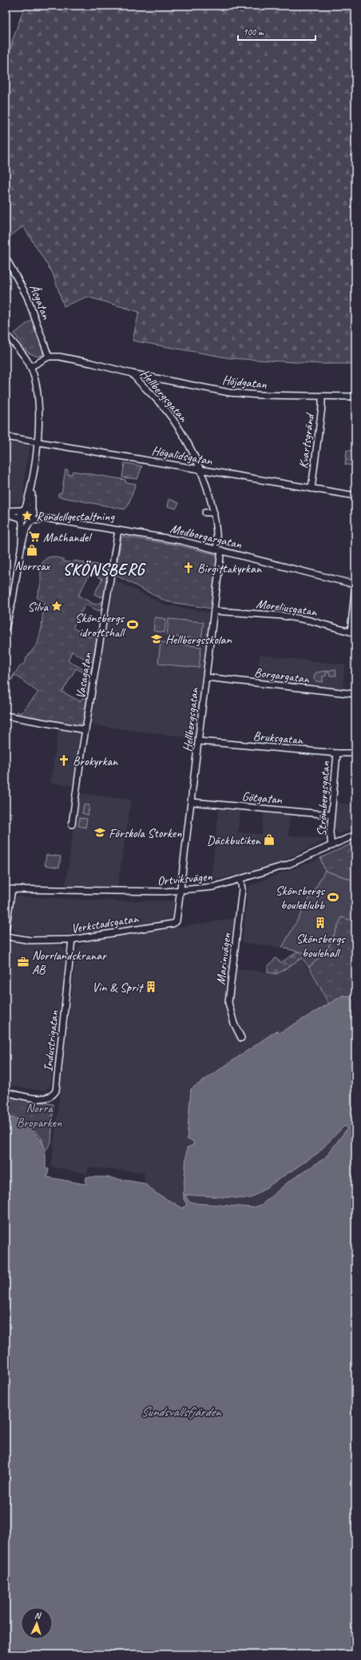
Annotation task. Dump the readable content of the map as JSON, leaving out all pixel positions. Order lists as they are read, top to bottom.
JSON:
{
  "streets": {
    "street": [
      "Åsgatan",
      "Höjdgatan",
      "Hellbergsgatan",
      "Kvartsgränd",
      "Högalidsgatan",
      "Medborgargatan",
      "Moreliusgatan",
      "Borgargatan",
      "Vasagatan",
      "Bruksgatan",
      "Götgatan",
      "Strömbergsgatan",
      "Ortviksvägen",
      "Verkstadsgatan",
      "Marinvägen",
      "Industrigatan"
    ]
  },
  "crossings": [
    ["Åsgatan", "Hellbergsgatan"],
    ["Höjdgatan", "Hellbergsgatan"],
    ["Höjdgatan", "Kvartsgränd"],
    ["Hellbergsgatan", "Högalidsgatan"],
    ["Hellbergsgatan", "Medborgargatan"],
    ["Hellbergsgatan", "Moreliusgatan"],
    ["Hellbergsgatan", "Borgargatan"],
    ["Hellbergsgatan", "Bruksgatan"],
    ["Hellbergsgatan", "Götgatan"],
    ["Hellbergsgatan", "Ortviksvägen"],
    ["Hellbergsgatan", "Verkstadsgatan"],
    ["Kvartsgränd", "Högalidsgatan"],
    ["Medborgargatan", "Vasagatan"],
    ["Bruksgatan", "Strömbergsgatan"],
    ["Götgatan", "Strömbergsgatan"],
    ["Strömbergsgatan", "Ortviksvägen"],
    ["Ortviksvägen", "Verkstadsgatan"],
    ["Ortviksvägen", "Marinvägen"],
    ["Verkstadsgatan", "Industrigatan"]
  ],
  "districts": ["SKÖNSBERG"],
  "water": ["Sundsvallsfjärden"],
  "parks": ["Norra Broparken"],
  "places": {
    "place": ["Rondellgestaltning", "Silva"],
    "supermarket": ["Mathandel"],
    "shop": ["Norrsax", "Däckbutiken"],
    "church": ["Birgittakyrkan", "Brokyrkan"],
    "sports": ["Skönsbergs idrottshall", "Skönsbergs bouleklubb"],
    "school or university": ["Hellbergsskolan", "Förskola Storken"],
    "building": ["Skönsbergs boulehall", "Vin & Sprit"],
    "office": ["Norrlandskranar AB"]
  },
  "scale_bar": "100 m",
  "north": "top"
}
